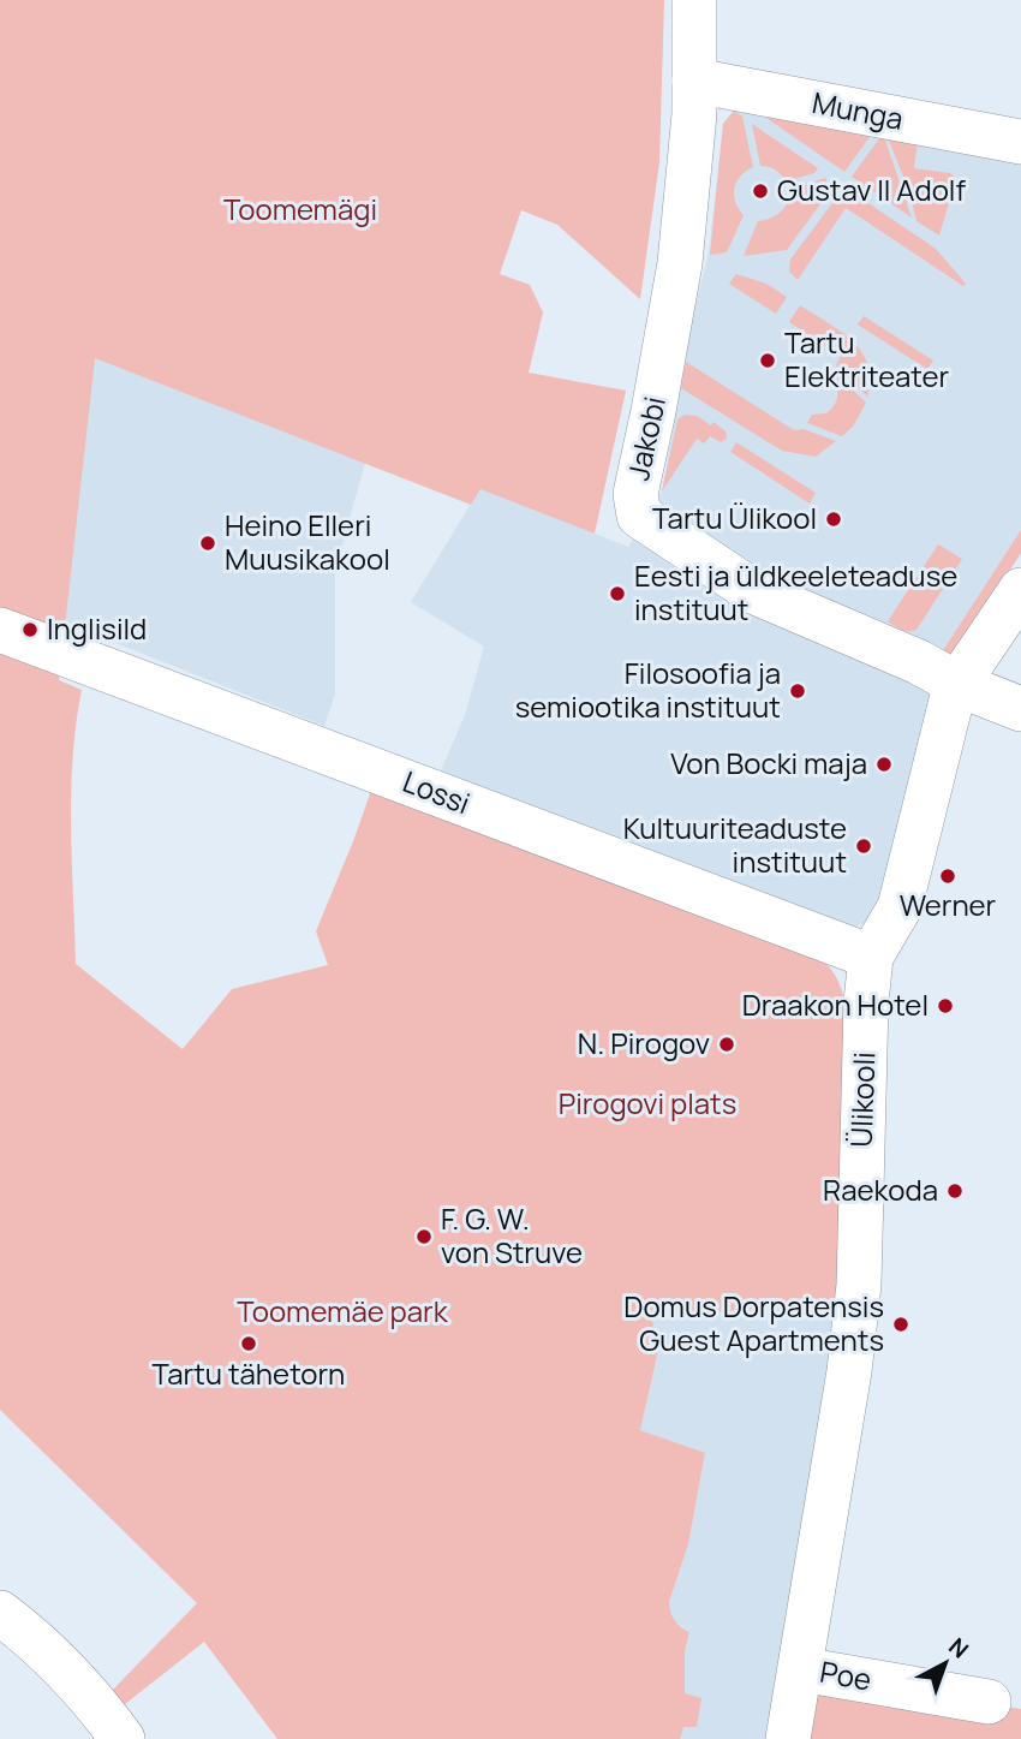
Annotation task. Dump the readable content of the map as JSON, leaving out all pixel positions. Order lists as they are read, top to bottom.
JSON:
{
  "streets": {
    "street": [
      "Munga",
      "Jakobi",
      "Lossi",
      "Ülikooli",
      "Poe"
    ]
  },
  "crossings": [
    ["Munga", "Jakobi"],
    ["Jakobi", "Ülikooli"],
    ["Lossi", "Ülikooli"],
    ["Ülikooli", "Poe"]
  ],
  "parks": ["Toomemägi", "Pirogovi plats", "Toomemäe park"],
  "places": [
    "Gustav II Adolf",
    "Tartu Elektriteater",
    "Tartu Ülikool",
    "Heino Elleri Muusikakool",
    "Eesti ja üldkeeleteaduse instituut",
    "Inglisild",
    "Filosoofia ja semiootika instituut",
    "Von Bocki maja",
    "Kultuuriteaduste instituut",
    "Werner",
    "Draakon Hotel",
    "N. Pirogov",
    "Raekoda",
    "F. G. W. von Struve",
    "Domus Dorpatensis Guest Apartments",
    "Tartu tähetorn"
  ],
  "north": "top right"
}
